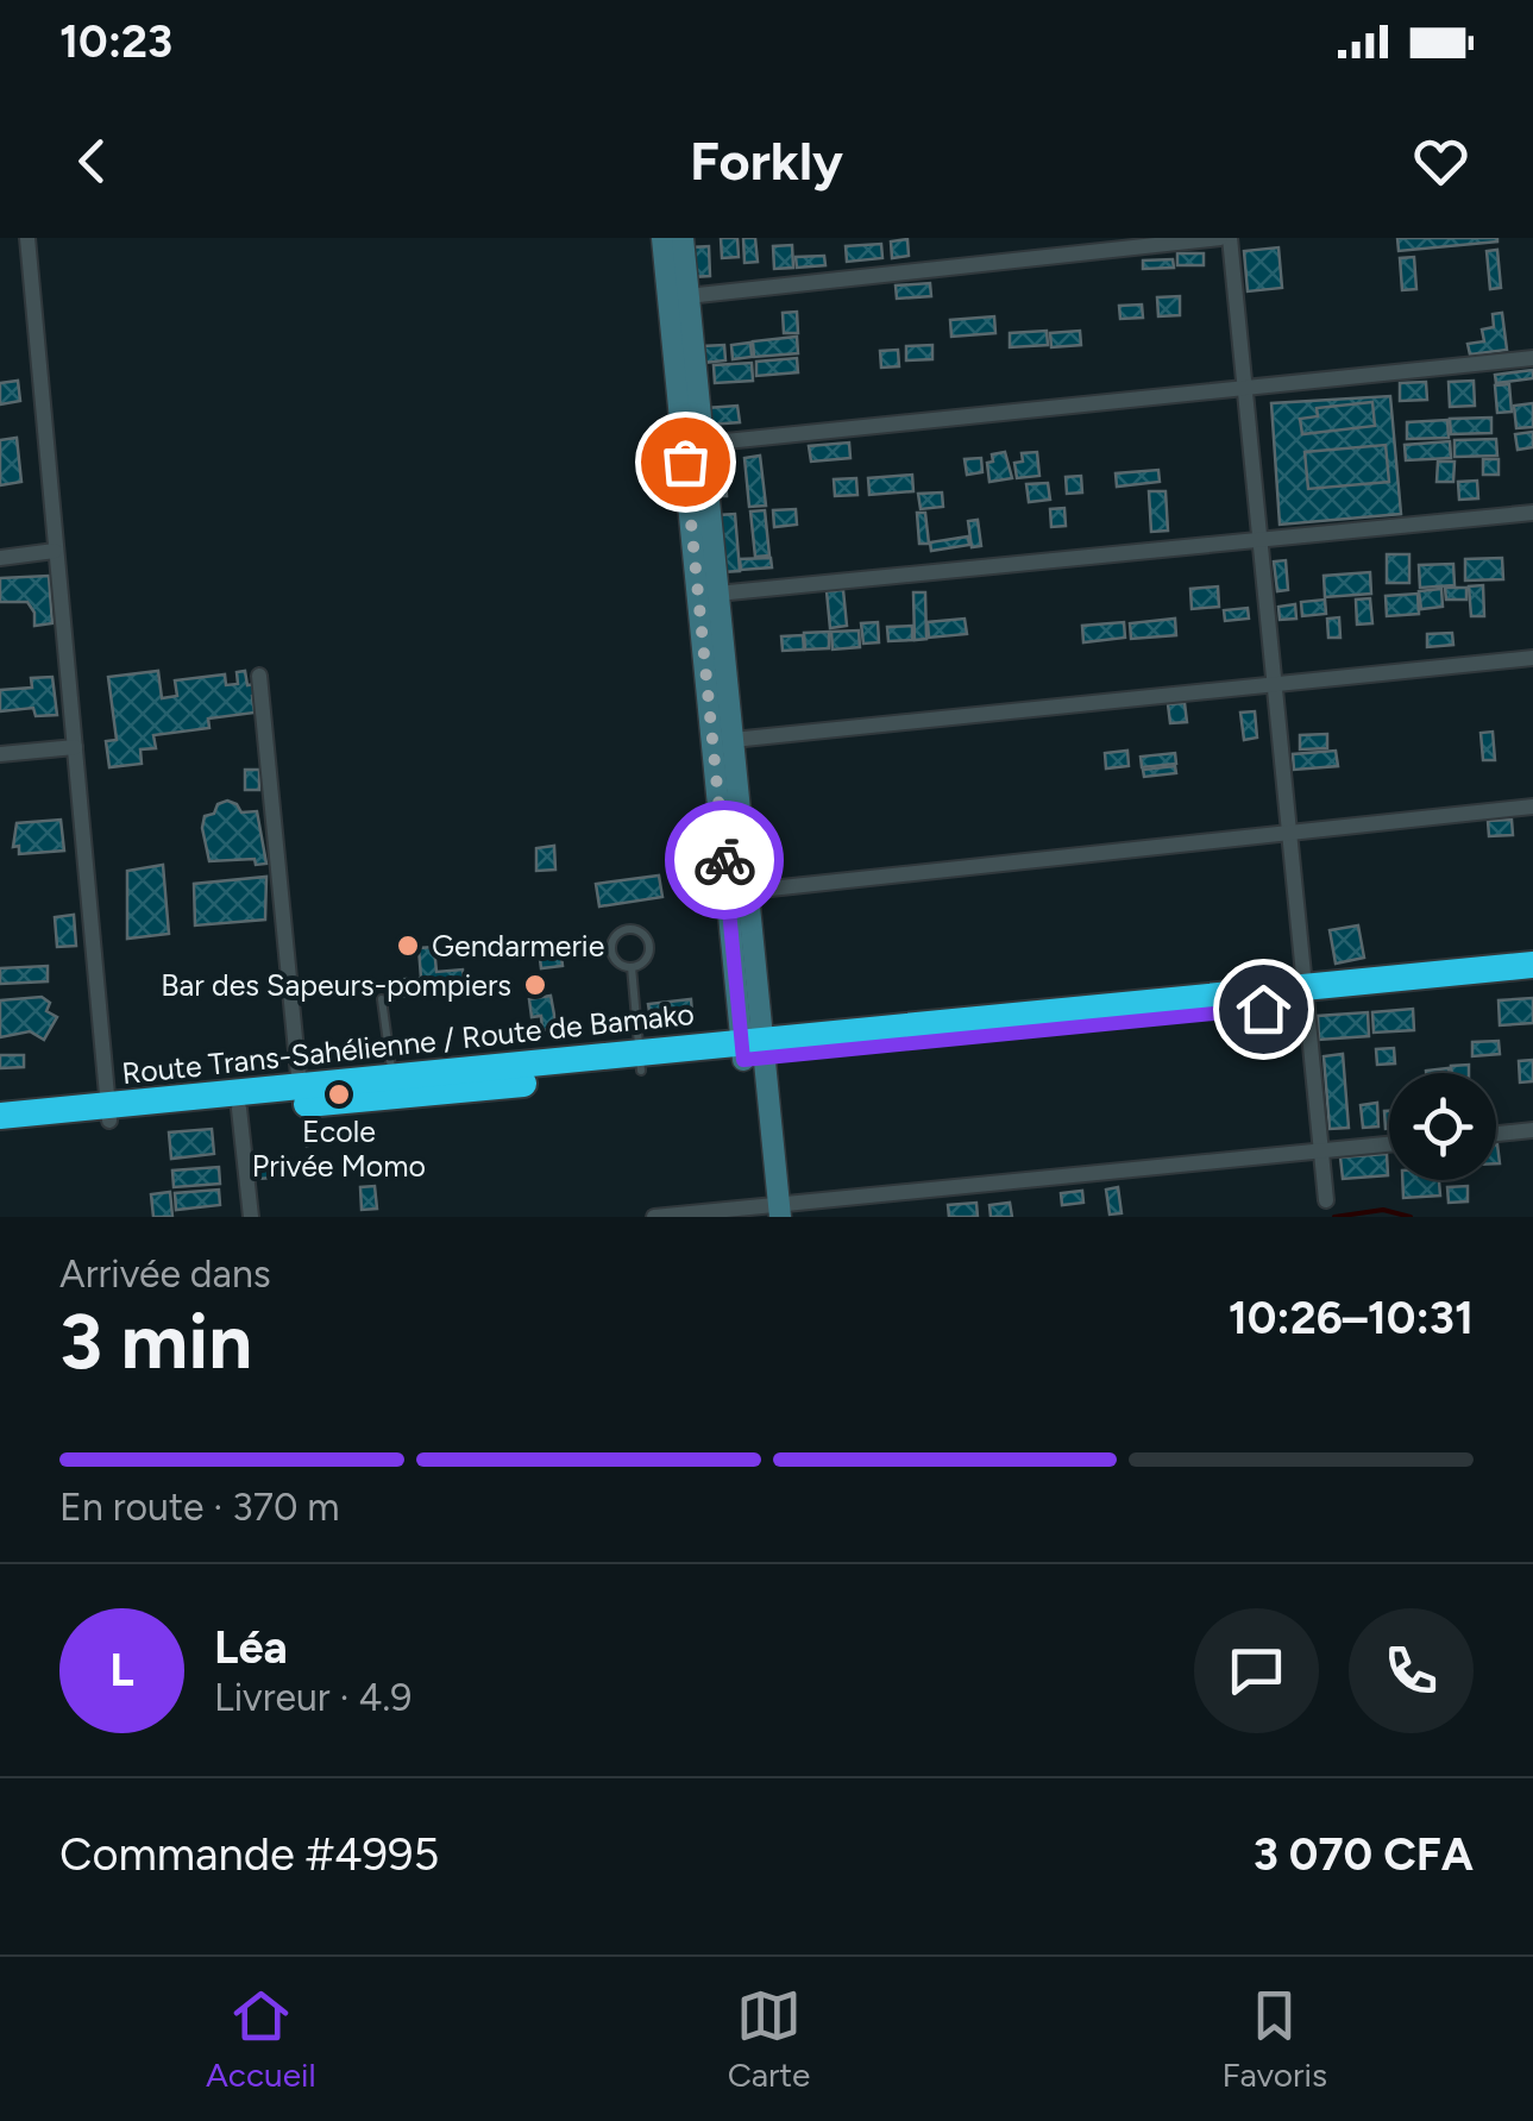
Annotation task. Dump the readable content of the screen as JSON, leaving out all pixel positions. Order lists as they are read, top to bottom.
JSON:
{
  "streets": {
    "highway": ["Route Trans-Sahélienne / Route de Bamako"]
  },
  "places": ["Gendarmerie", "Bar des Sapeurs-pompiers", "Ecole Privée Momo"],
  "page": {
    "status": "10:23",
    "header": "Forkly",
    "heading": ["3 min", "Arrivée dans", "10:26–10:31"],
    "panel": [
      "Léa",
      "Livreur · 4.9",
      "Commande #4995",
      "3 070 CFA"
    ],
    "bar": "En route · 370 m",
    "round": "L",
    "tabs": ["Accueil", "Carte", "Favoris"]
  }
}
